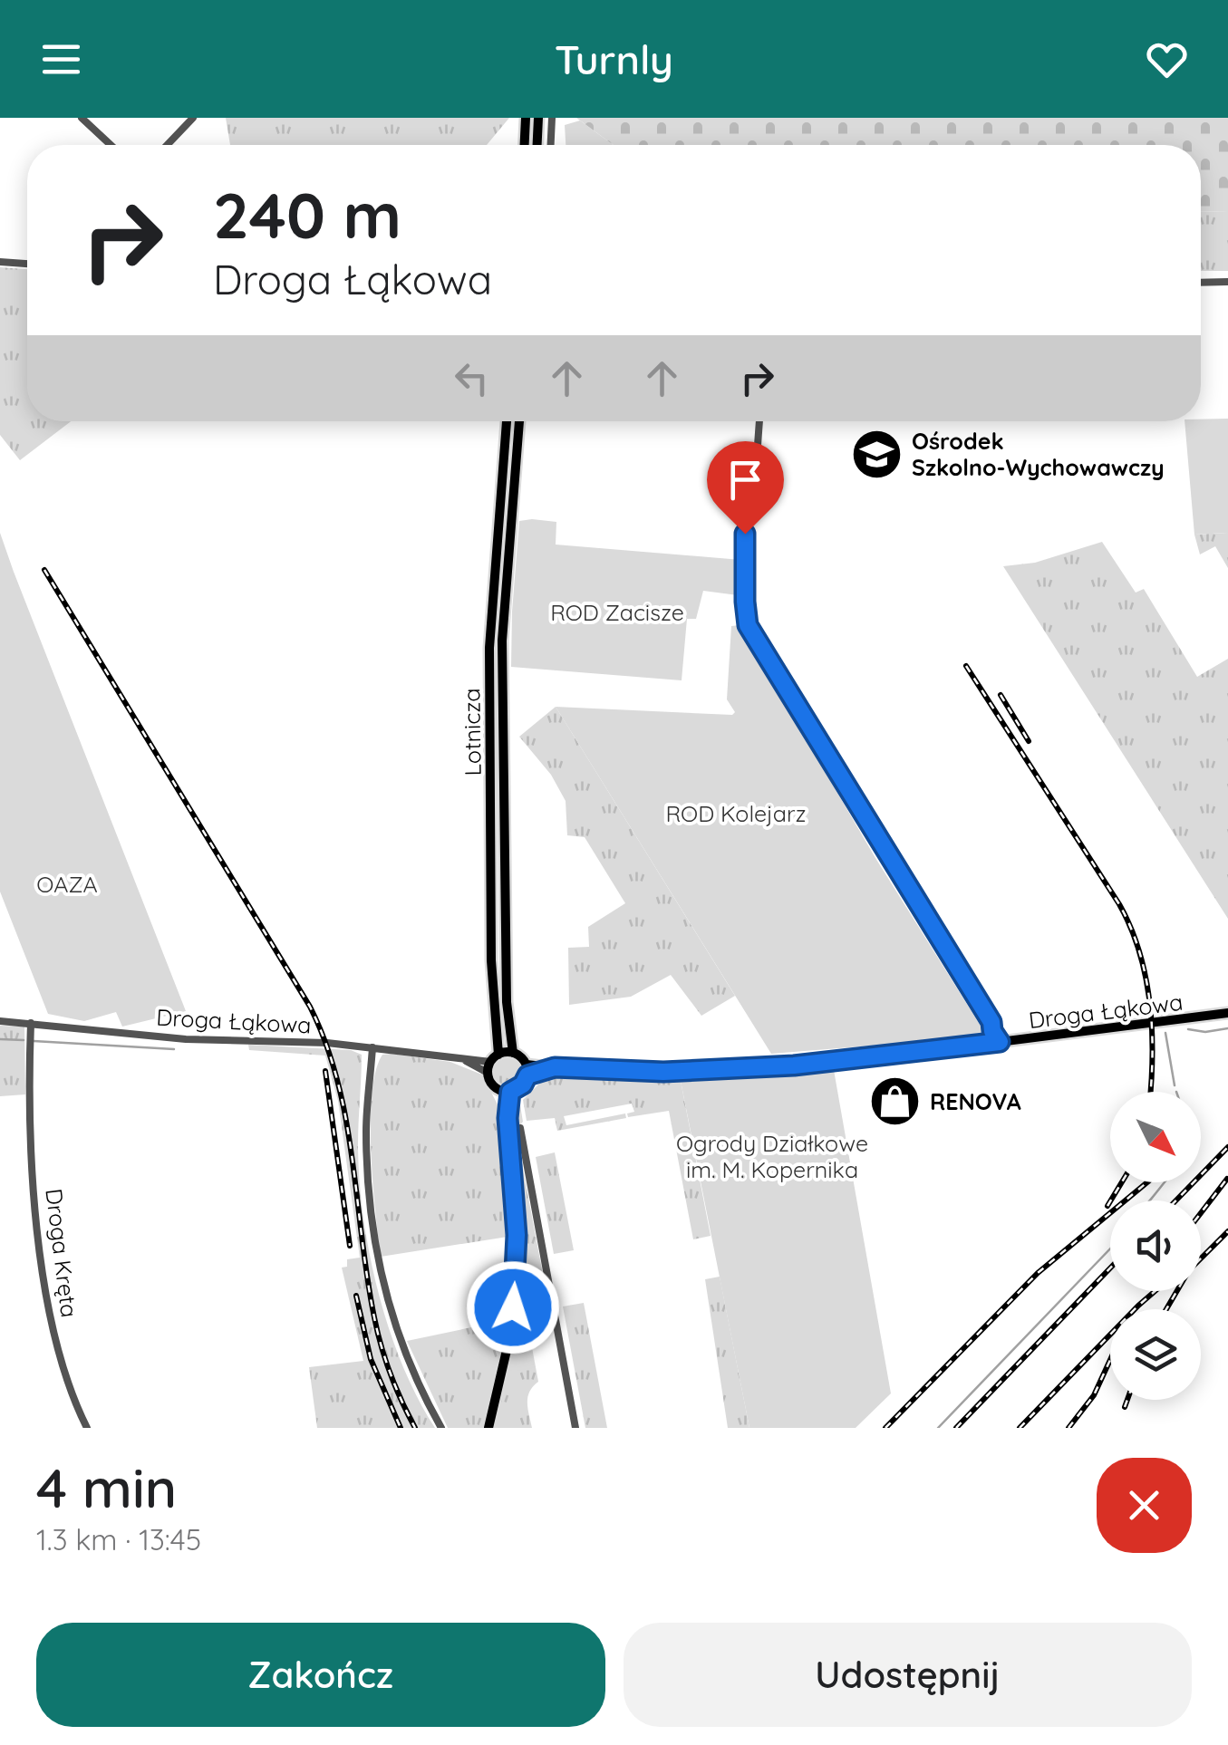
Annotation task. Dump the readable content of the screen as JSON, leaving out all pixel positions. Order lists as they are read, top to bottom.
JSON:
{
  "streets": {
    "main road": ["Lotnicza", "Droga Łąkowa"],
    "street": ["Droga Kręta"]
  },
  "crossings": [
    ["Lotnicza", "Droga Łąkowa"],
    ["Droga Łąkowa", "Droga Kręta"]
  ],
  "parks": [
    "ROD Zacisze",
    "ROD Kolejarz",
    "OAZA",
    "Ogrody Działkowe im. M. Kopernika"
  ],
  "places": {
    "school or university": ["Ośrodek Szkolno-Wychowawczy"],
    "shop": ["RENOVA"]
  },
  "north": "bottom right",
  "page": {
    "header": "Turnly",
    "turn": ["240 m", "Droga Łąkowa"],
    "heading": ["4 min", "1.3 km · 13:45"],
    "buttons": ["Zakończ", "Udostępnij"]
  }
}
